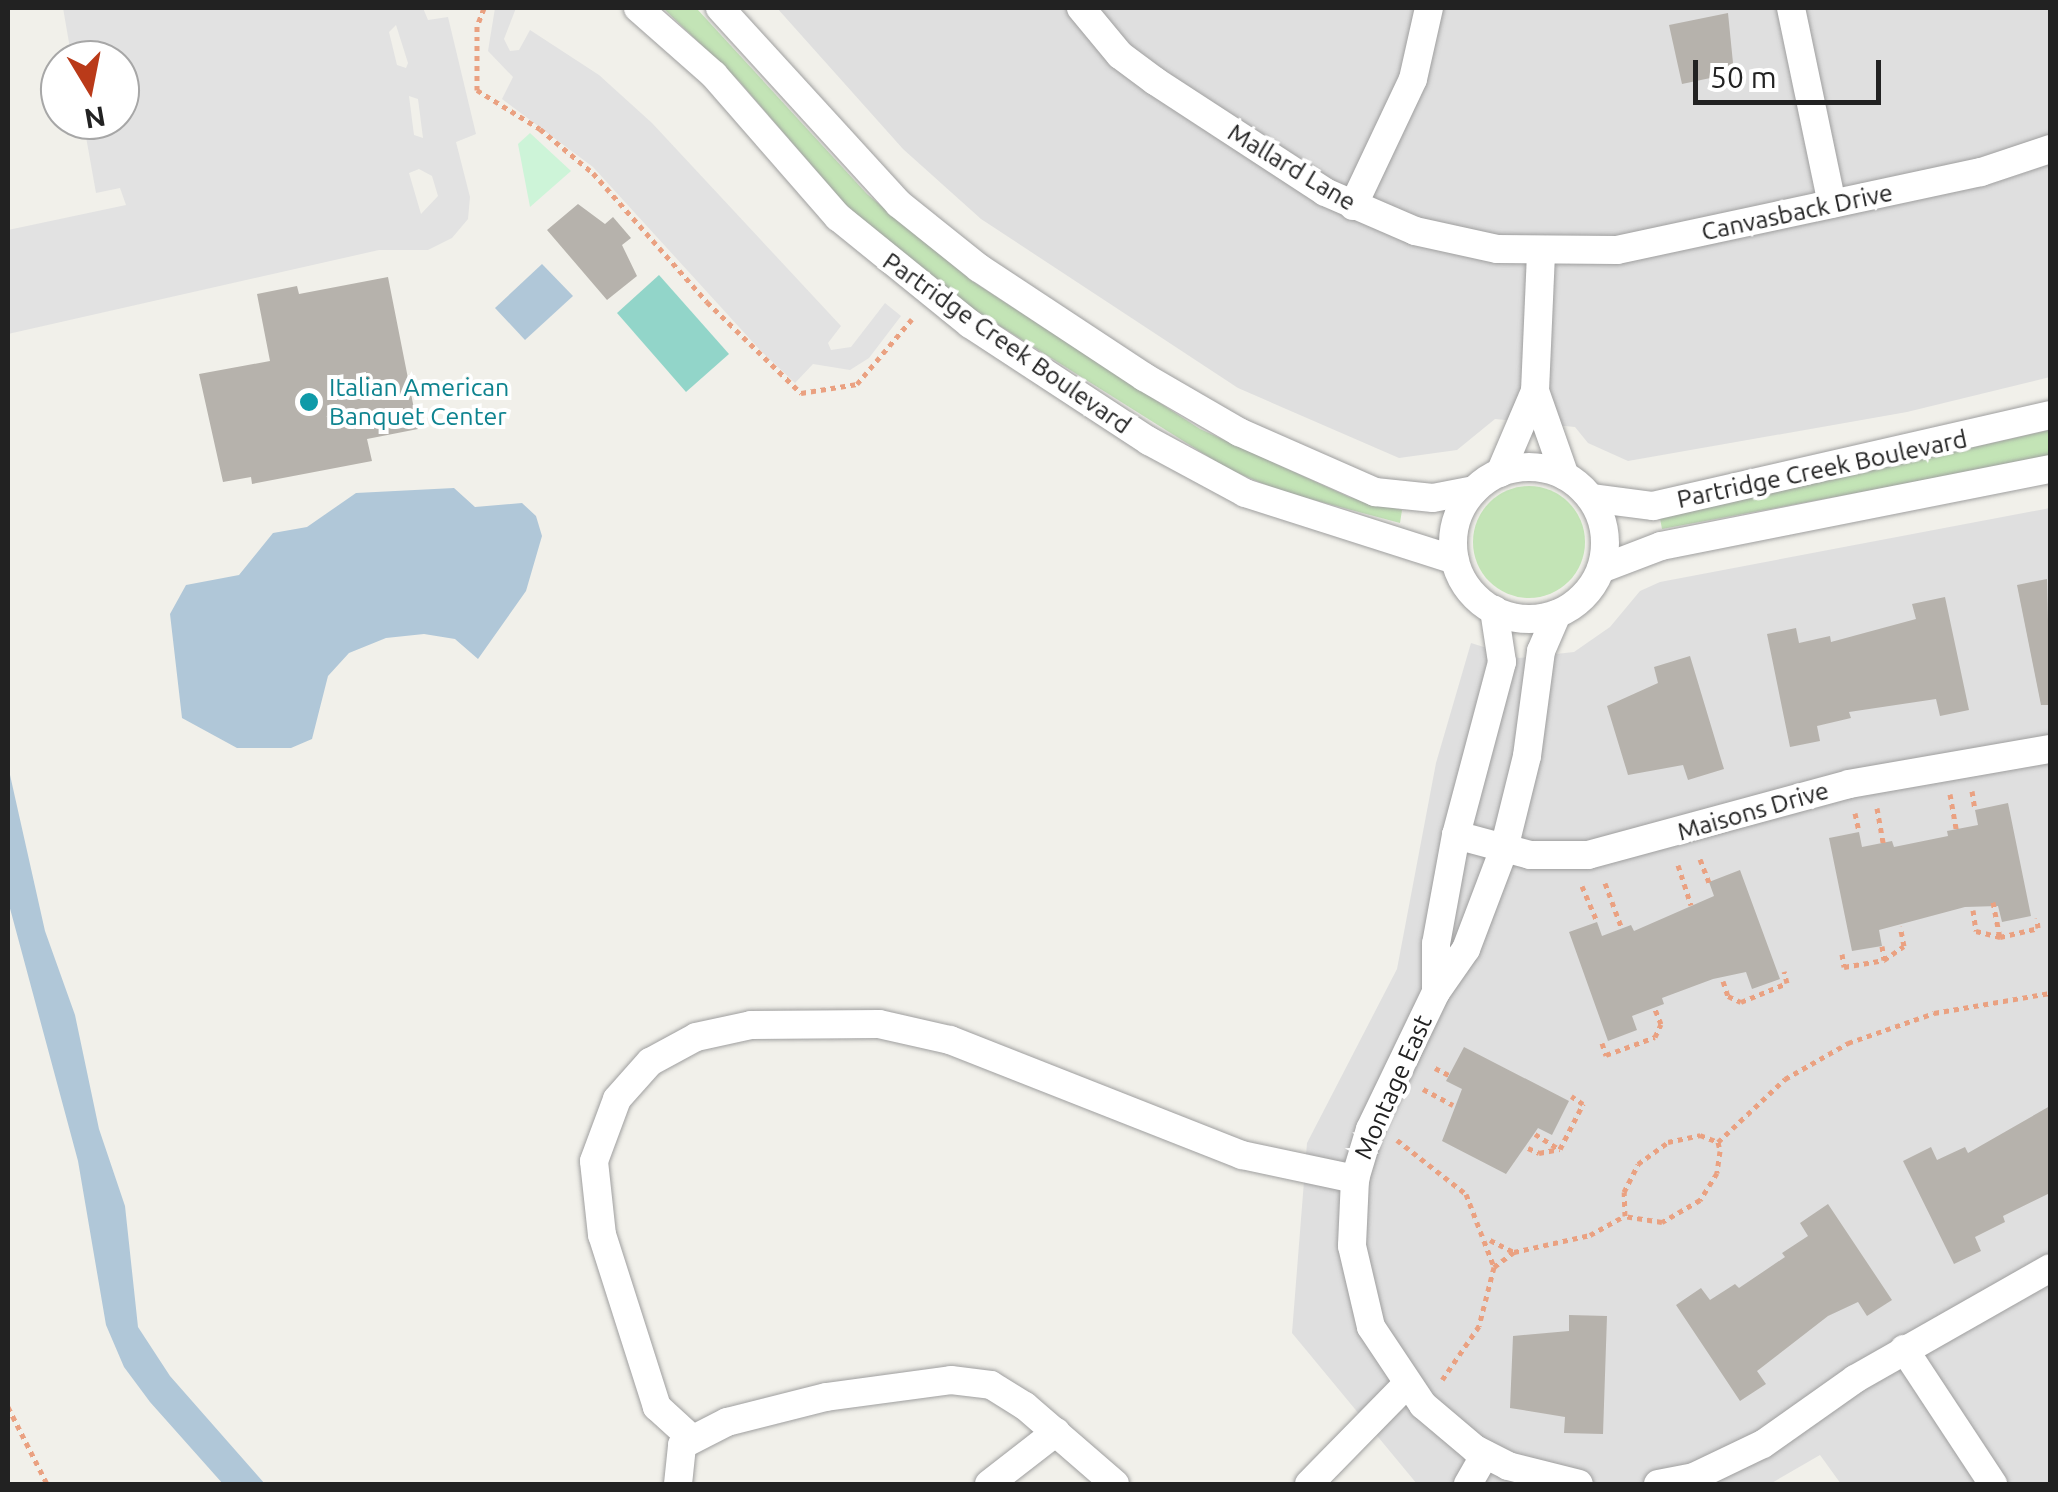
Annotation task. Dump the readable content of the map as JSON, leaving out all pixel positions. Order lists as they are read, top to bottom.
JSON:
{
  "streets": {
    "street": [
      "Mallard Lane",
      "Canvasback Drive",
      "Partridge Creek Boulevard",
      "Maisons Drive",
      "Montage East"
    ]
  },
  "crossings": [
    ["Mallard Lane", "Canvasback Drive"],
    ["Partridge Creek Boulevard", "Montage East"],
    ["Maisons Drive", "Montage East"]
  ],
  "places": ["Italian American Banquet Center"],
  "scale_bar": "50 m",
  "north": "bottom"
}
